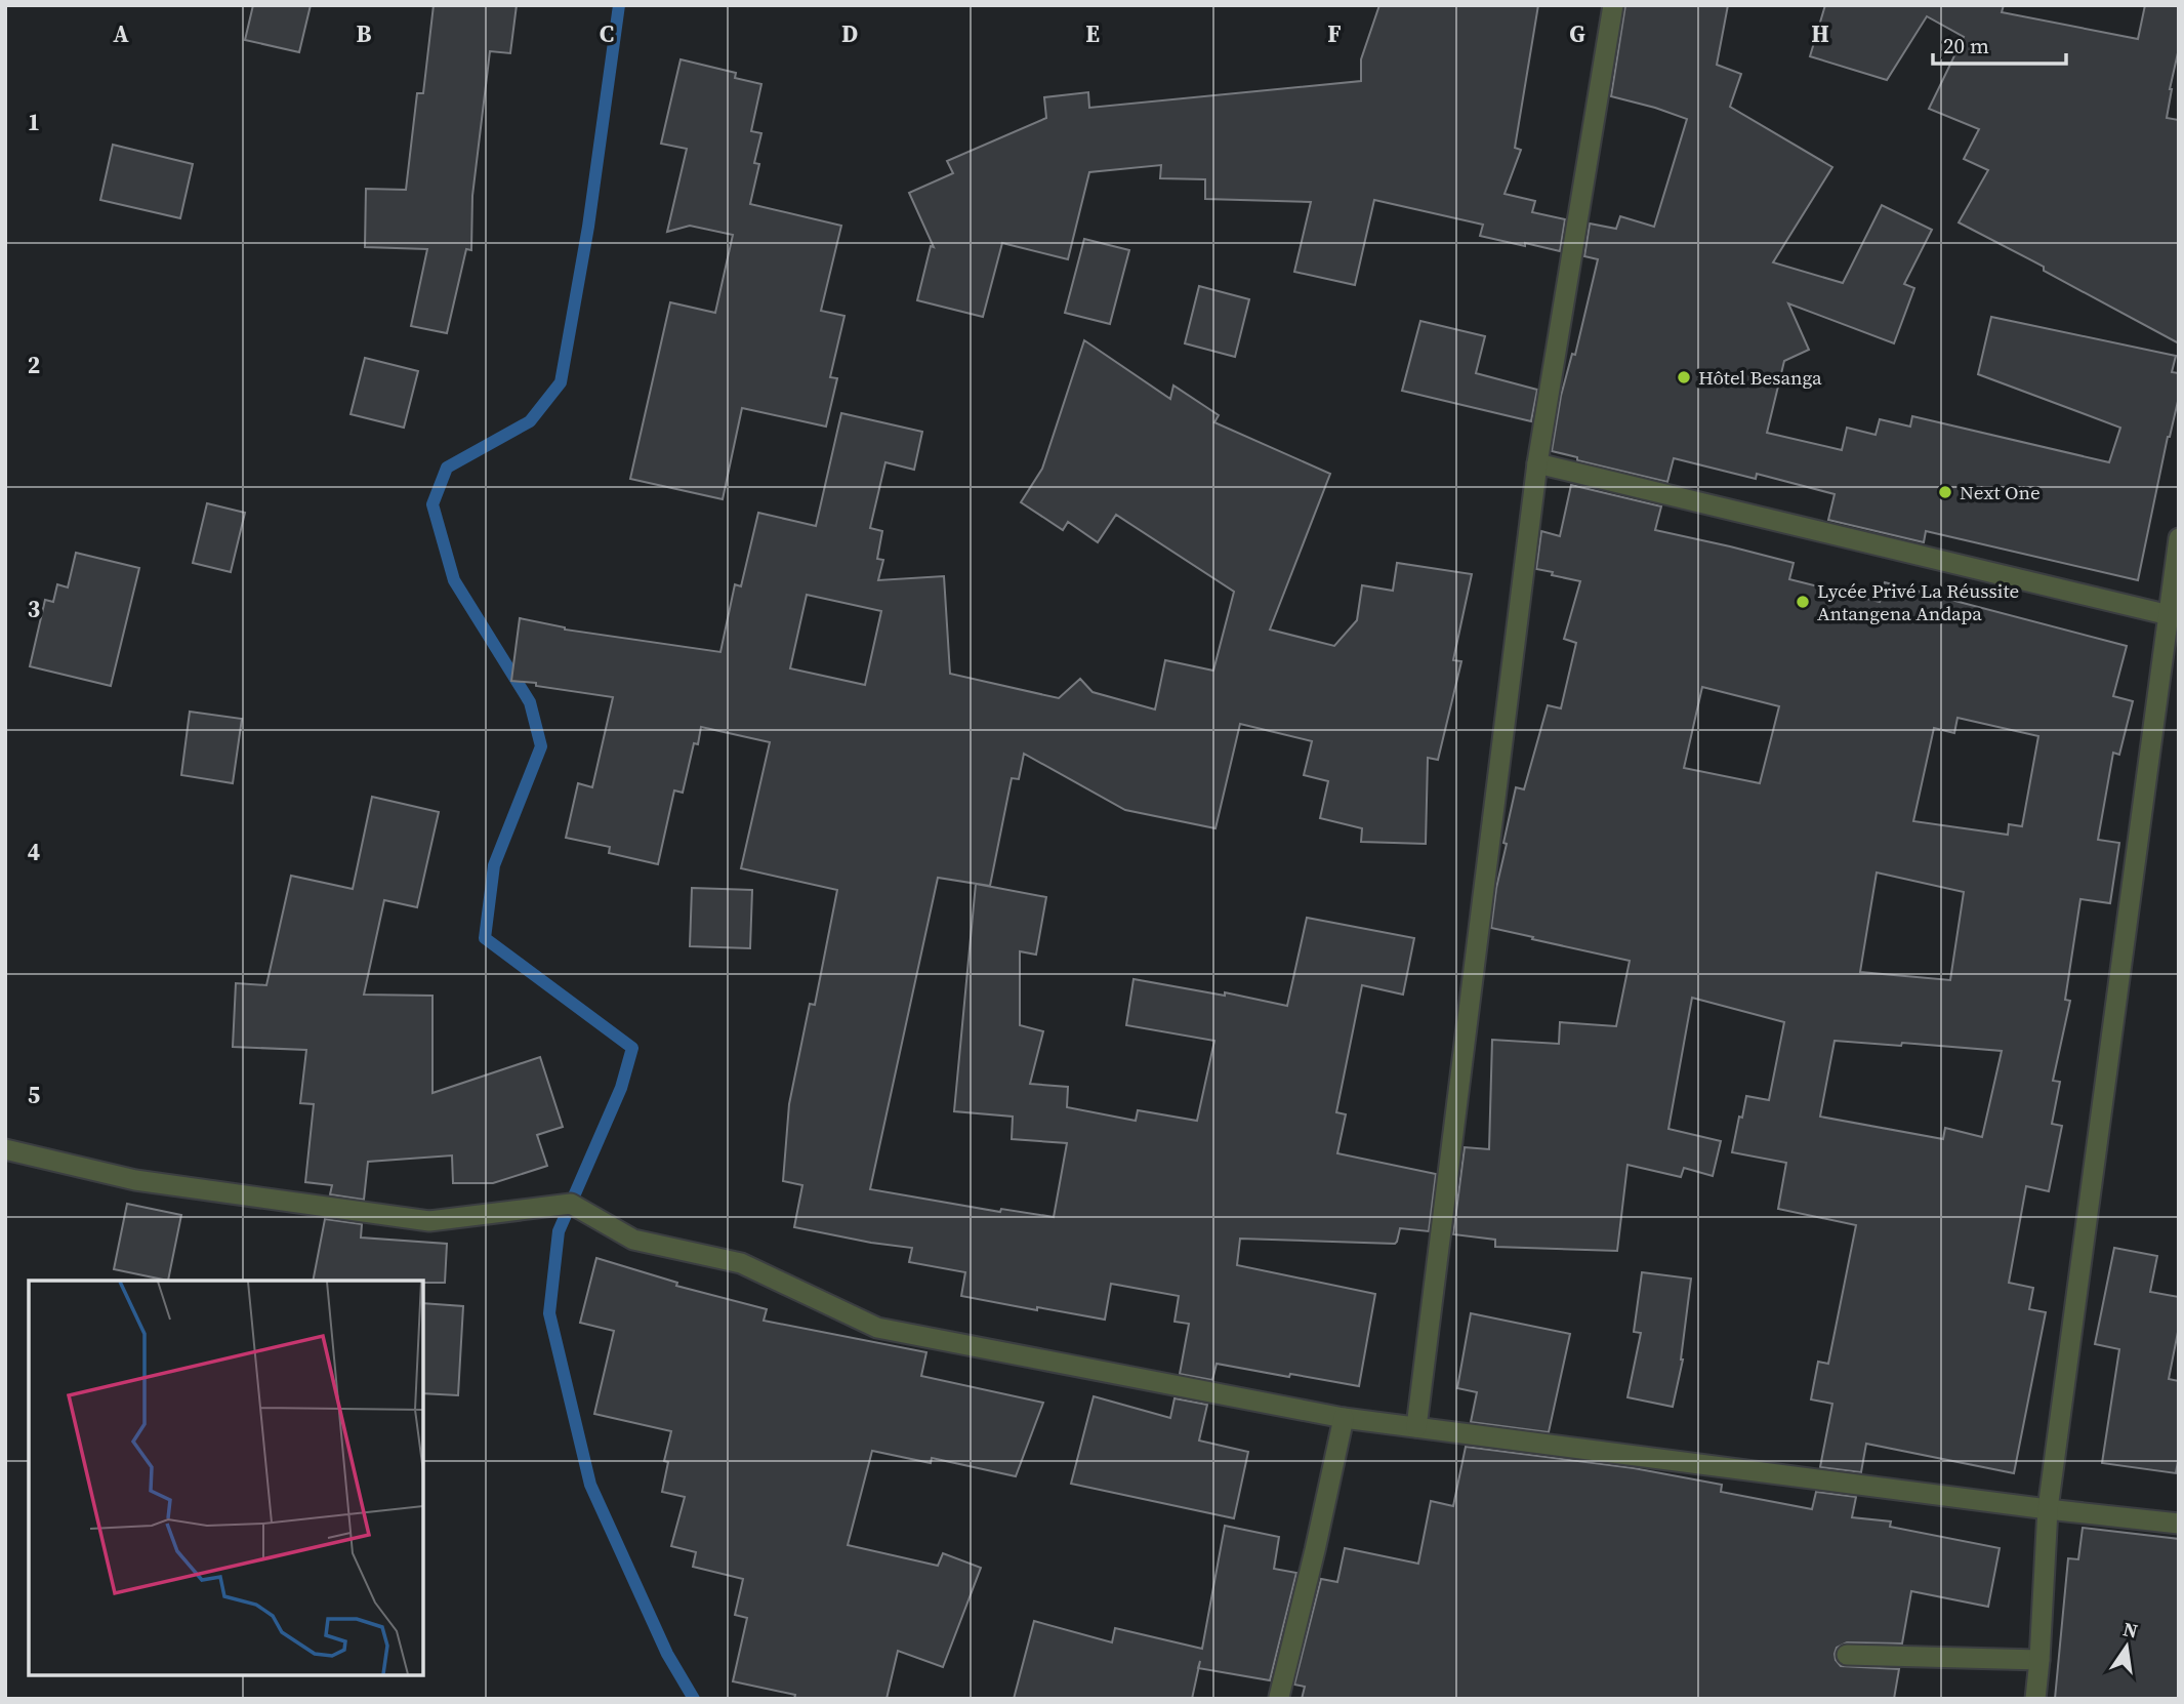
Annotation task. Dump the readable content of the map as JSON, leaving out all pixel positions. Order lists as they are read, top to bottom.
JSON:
{
  "places": ["Hôtel Besanga", "Next One", "Lycée Privé La Réussite Antangena Andapa"],
  "scale_bar": "20 m",
  "north": "top",
  "grid": {
    "columns": [
      "A",
      "B",
      "C",
      "D",
      "E",
      "F",
      "G",
      "H"
    ],
    "rows": [
      "1",
      "2",
      "3",
      "4",
      "5"
    ]
  }
}
